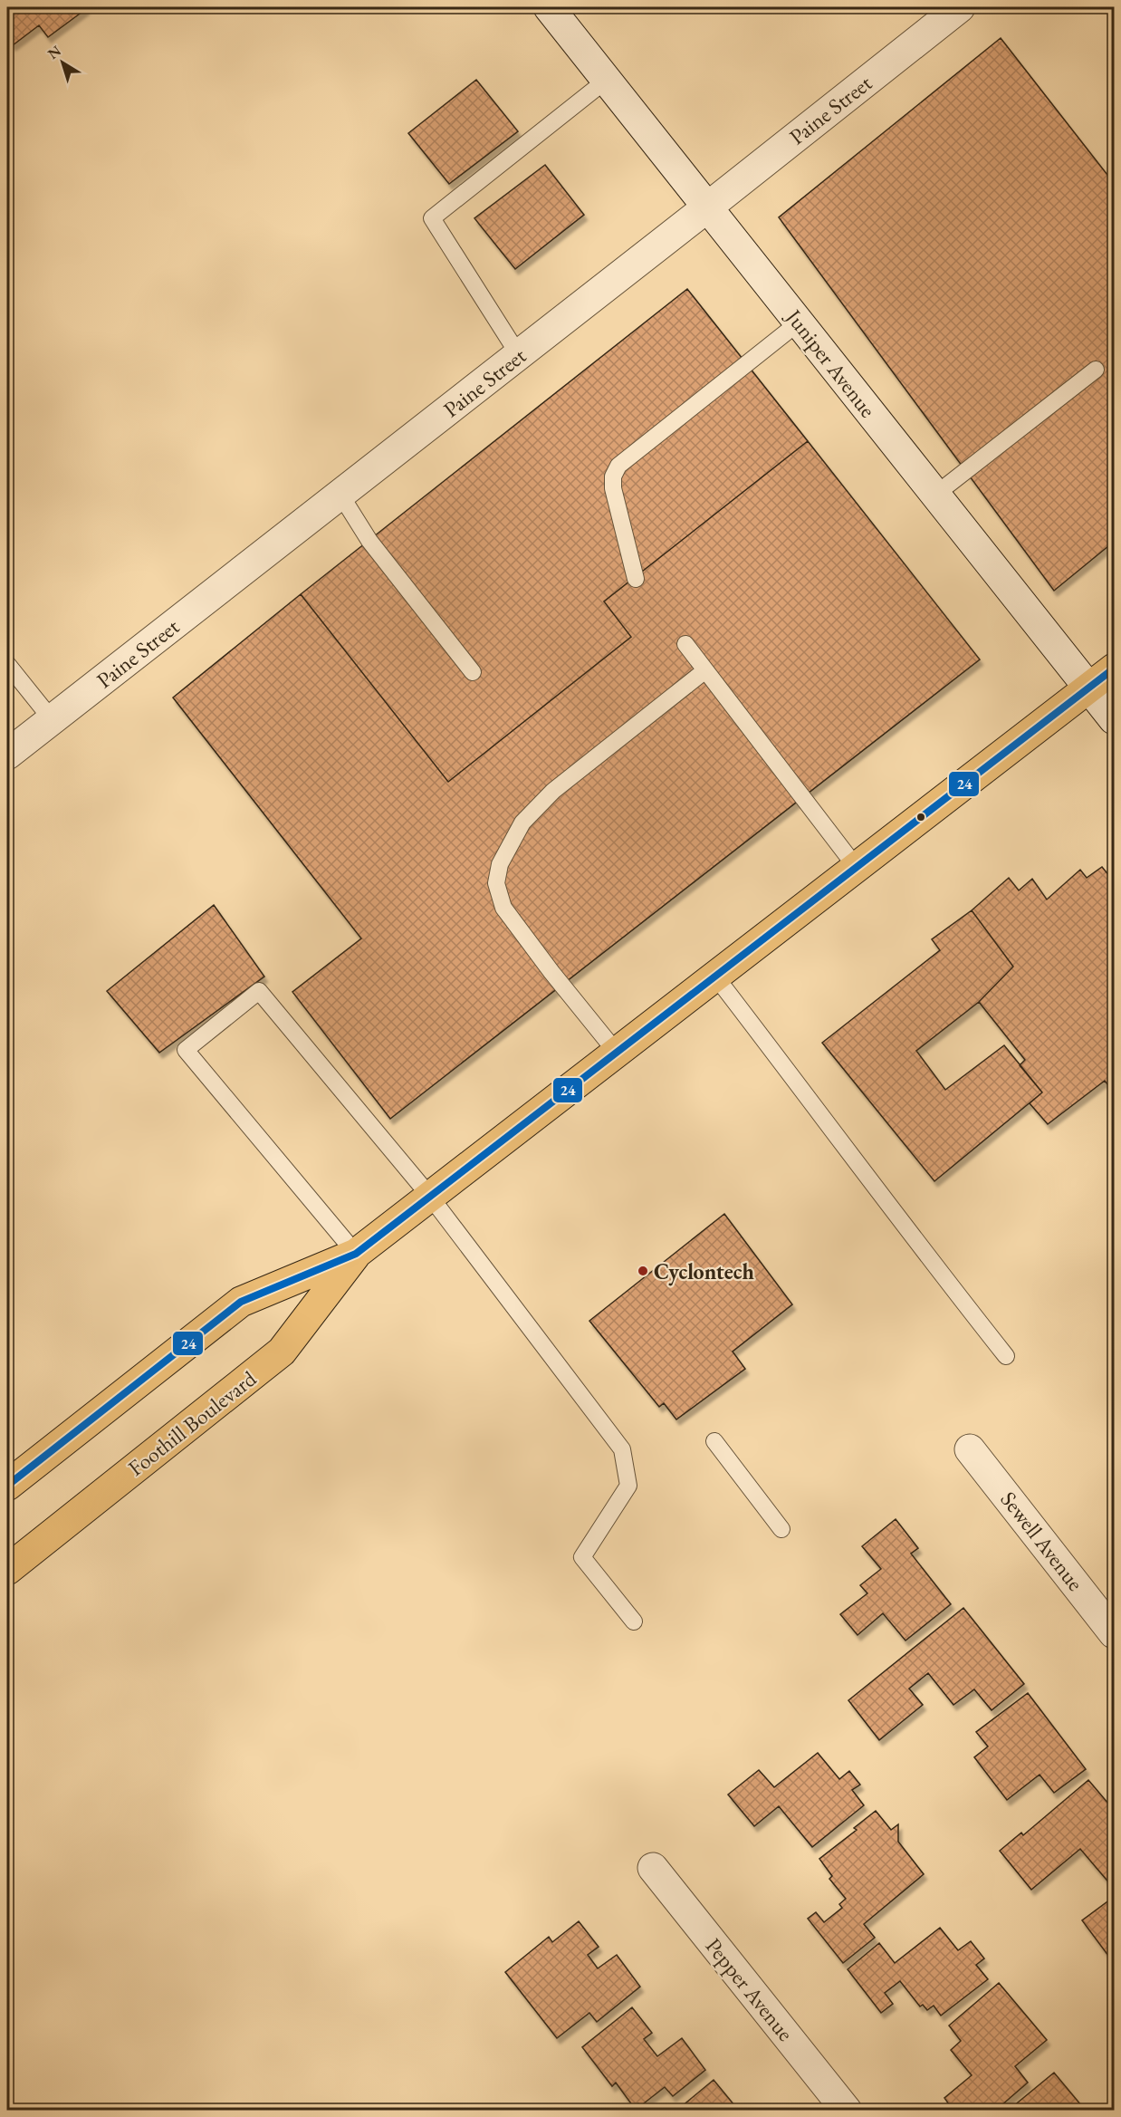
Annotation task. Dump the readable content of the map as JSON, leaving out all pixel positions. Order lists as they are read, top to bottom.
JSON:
{
  "streets": {
    "main road": ["Foothill Boulevard"],
    "street": [
      "Paine Street",
      "Juniper Avenue",
      "Sewell Avenue",
      "Pepper Avenue"
    ]
  },
  "crossings": [
    ["Paine Street", "Juniper Avenue"],
    ["Juniper Avenue", "Foothill Boulevard"]
  ],
  "places": ["Cyclontech"],
  "lines": ["transit line 24"],
  "north": "top left"
}
